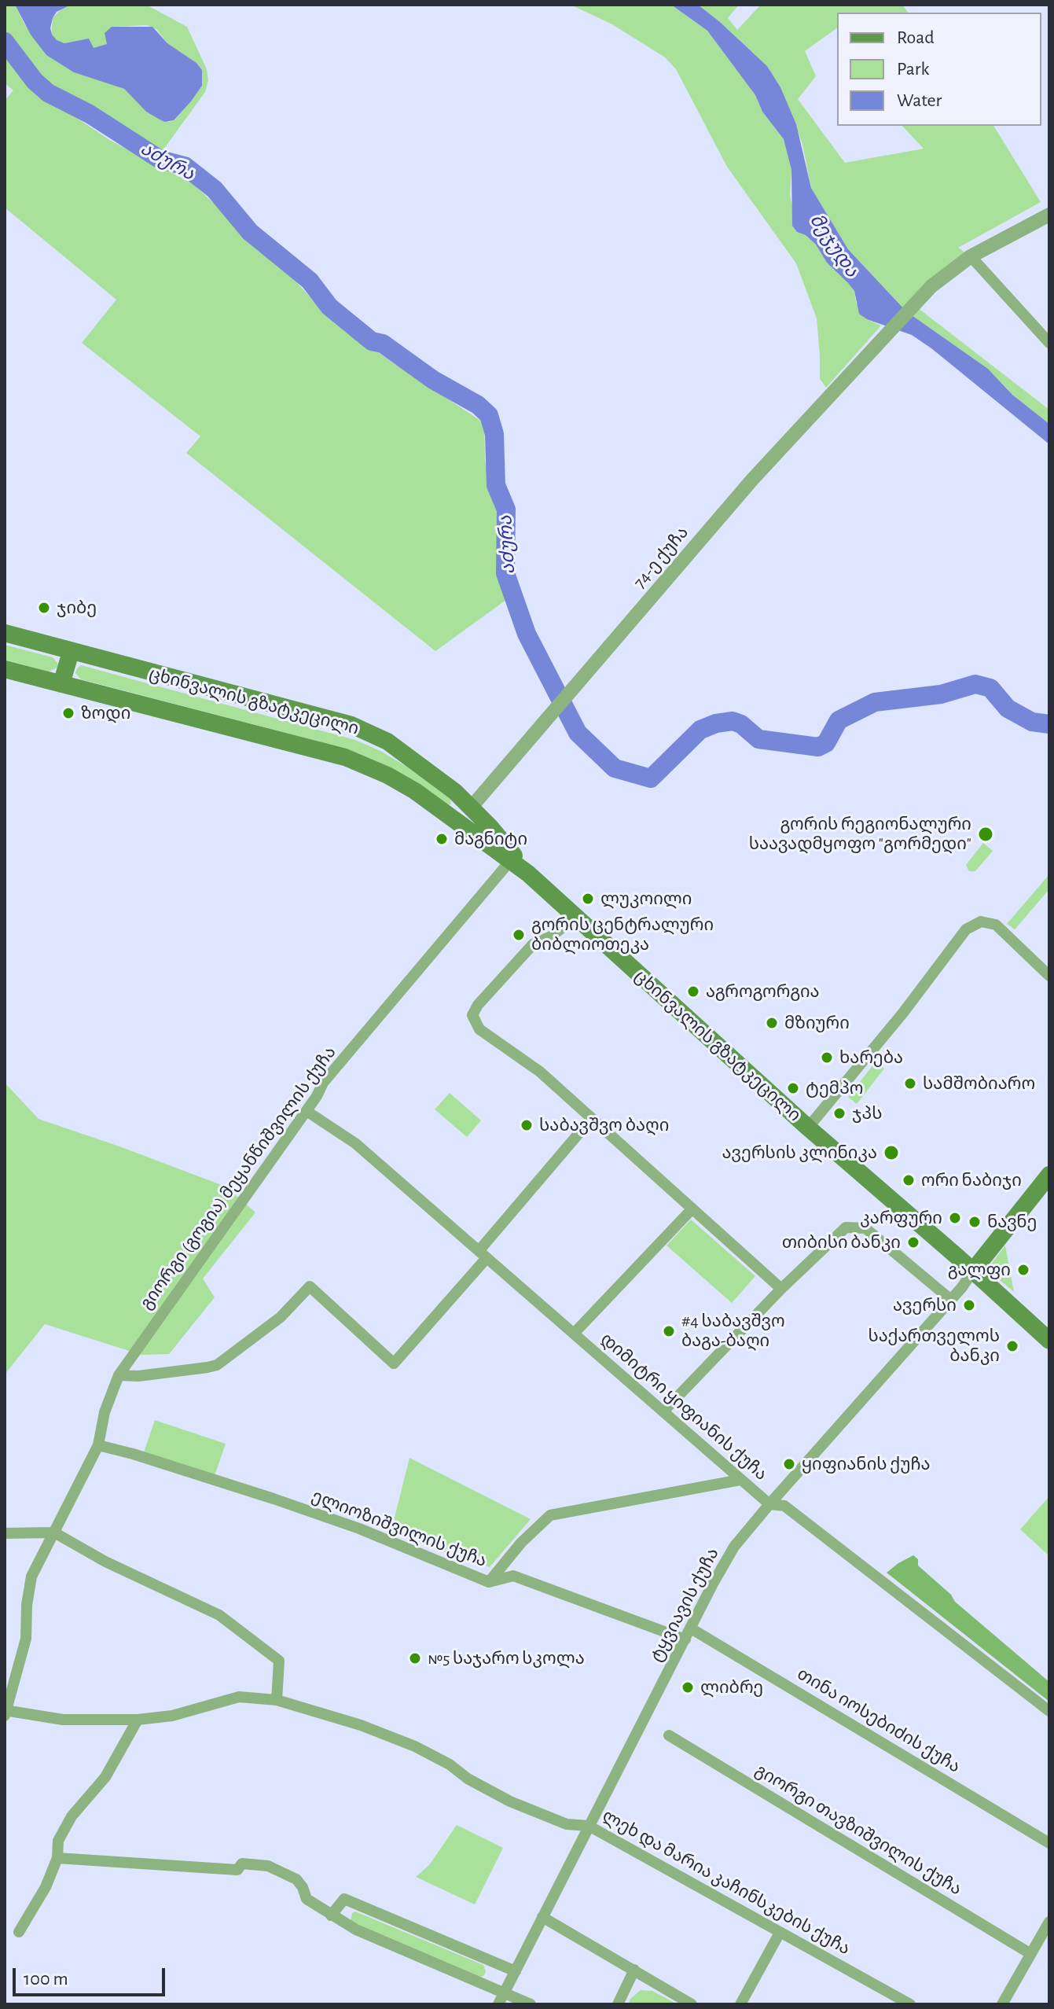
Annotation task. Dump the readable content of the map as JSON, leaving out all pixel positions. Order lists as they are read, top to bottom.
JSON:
{
  "streets": {
    "main road": ["ცხინვალის გზატკეცილი"],
    "street": [
      "74-ე ქუჩა",
      "გიორგი (გოგია) მეყანწიშვილის ქუჩა",
      "დიმიტრი ყიფიანის ქუჩა",
      "ელიოზიშვილის ქუჩა",
      "ტყვიავის ქუჩა",
      "თინა იოსებიძის ქუჩა",
      "გიორგი თავზიშვილის ქუჩა",
      "ლეხ და მარია კაჩინსკების ქუჩა"
    ]
  },
  "crossings": [
    ["74-ე ქუჩა", "ცხინვალის გზატკეცილი"],
    ["ცხინვალის გზატკეცილი", "გიორგი (გოგია) მეყანწიშვილის ქუჩა"],
    ["ცხინვალის გზატკეცილი", "ტყვიავის ქუჩა"],
    ["გიორგი (გოგია) მეყანწიშვილის ქუჩა", "დიმიტრი ყიფიანის ქუჩა"],
    ["გიორგი (გოგია) მეყანწიშვილის ქუჩა", "ელიოზიშვილის ქუჩა"],
    ["გიორგი (გოგია) მეყანწიშვილის ქუჩა", "ლეხ და მარია კაჩინსკების ქუჩა"],
    ["დიმიტრი ყიფიანის ქუჩა", "ელიოზიშვილის ქუჩა"],
    ["დიმიტრი ყიფიანის ქუჩა", "ტყვიავის ქუჩა"],
    ["ტყვიავის ქუჩა", "თინა იოსებიძის ქუჩა"],
    ["ტყვიავის ქუჩა", "ლეხ და მარია კაჩინსკების ქუჩა"]
  ],
  "water": ["აძურა", "მეჯუდა"],
  "places": [
    "ჯიბე",
    "ზოდი",
    "გორის რეგიონალური საავადმყოფო \"გორმედი\"",
    "მაგნიტი",
    "ლუკოილი",
    "გორის ცენტრალური ბიბლიოთეკა",
    "აგროგორგია",
    "მზიური",
    "ხარება",
    "სამშობიარო",
    "ტემპო",
    "ჯპს",
    "საბავშვო ბაღი",
    "ავერსის კლინიკა",
    "ორი ნაბიჯი",
    "კარფური",
    "ნავნე",
    "თიბისი ბანკი",
    "გალფი",
    "ავერსი",
    "#4 საბავშვო ბაგა-ბაღი",
    "საქართველოს ბანკი",
    "ყიფიანის ქუჩა",
    "№5 საჯარო სკოლა",
    "ლიბრე"
  ],
  "legend": ["Road", "Park", "Water"],
  "scale_bar": "100 m"
}
